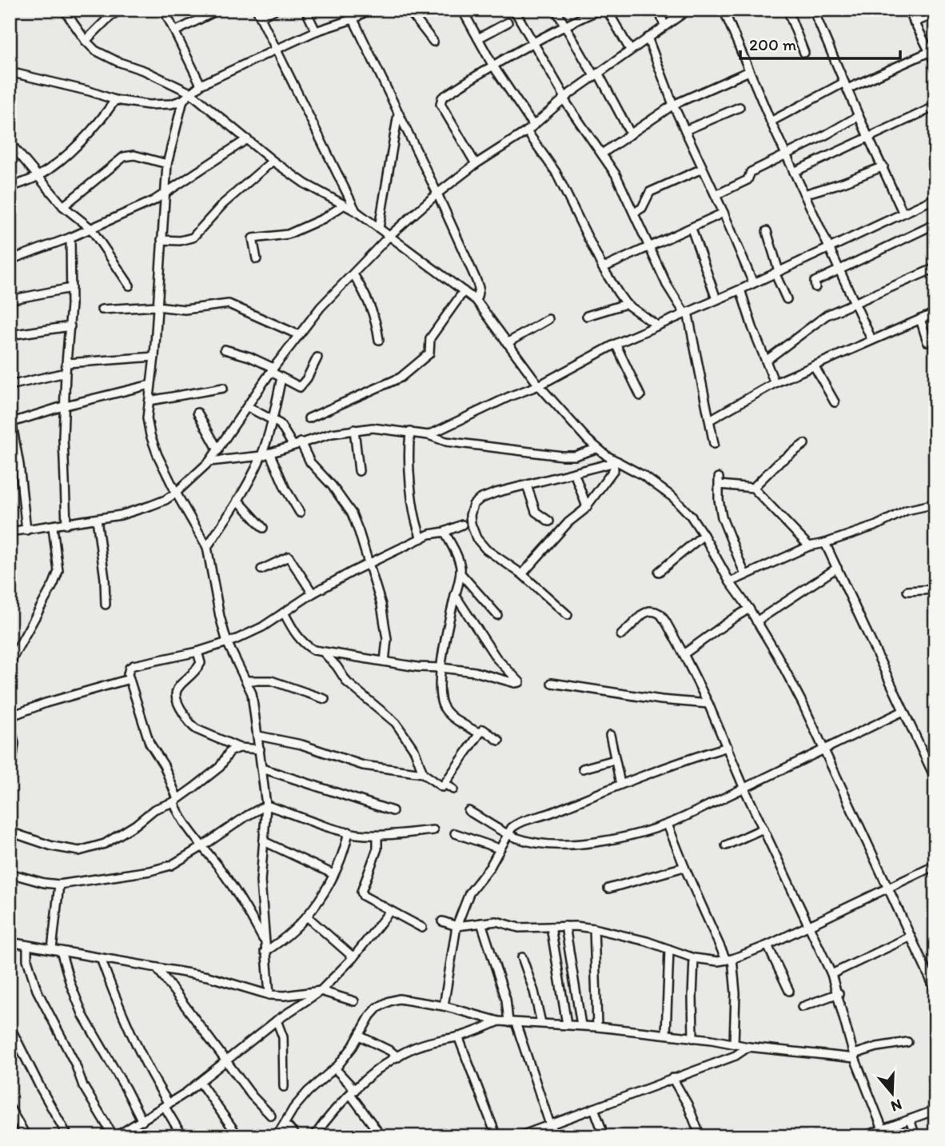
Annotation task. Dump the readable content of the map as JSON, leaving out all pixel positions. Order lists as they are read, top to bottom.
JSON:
{
  "scale_bar": "200 m",
  "north": "bottom"
}
